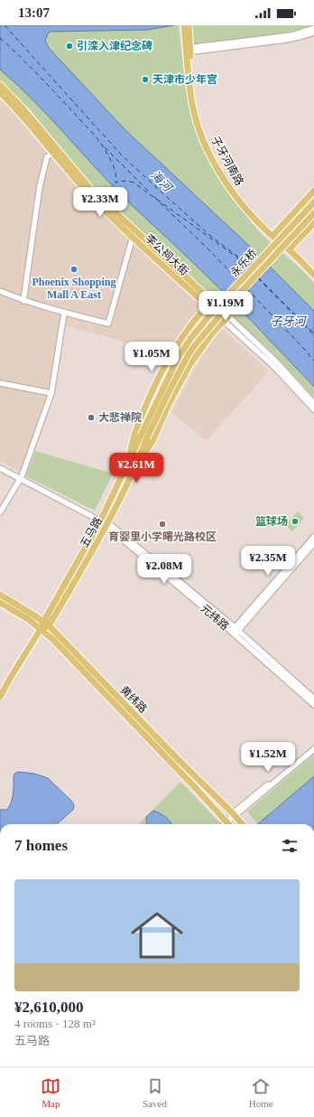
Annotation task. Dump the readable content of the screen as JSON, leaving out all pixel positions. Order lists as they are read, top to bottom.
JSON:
{
  "streets": {
    "main road": [
      "子牙河南路",
      "李公祠大街",
      "永乐桥",
      "五马路",
      "黄纬路"
    ],
    "street": ["元纬路"]
  },
  "crossings": [
    ["永乐桥", "五马路"],
    ["五马路", "元纬路"],
    ["五马路", "黄纬路"]
  ],
  "water": ["海河", "子牙河"],
  "places": [
    "引滦入津纪念碑",
    "天津市少年宫",
    "Phoenix Shopping Mall A East",
    "大悲禅院",
    "篮球场",
    "育婴里小学曙光路校区"
  ],
  "page": {
    "status": "13:07",
    "price": [
      "¥2.33M",
      "¥1.19M",
      "¥1.05M",
      "¥2.61M",
      "¥2.35M",
      "¥2.08M",
      "¥1.52M"
    ],
    "heading": "7 homes",
    "list": [
      {
        "name": "¥2,610,000",
        "note": "4 rooms · 128 m² · 五马路"
      }
    ],
    "tabs": ["Map", "Saved", "Home"]
  }
}
